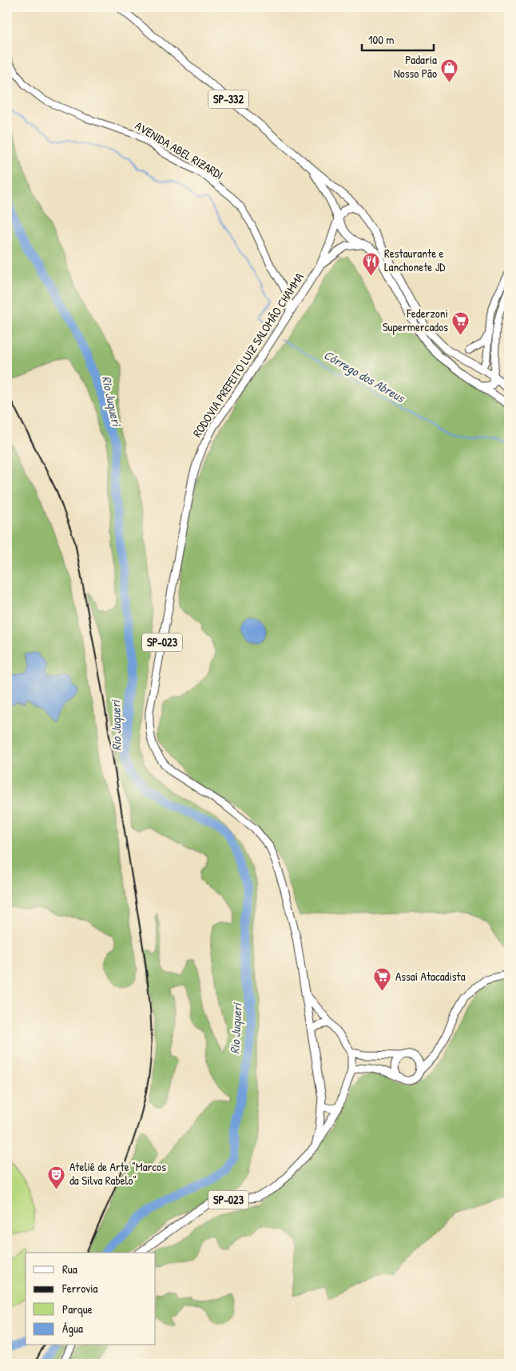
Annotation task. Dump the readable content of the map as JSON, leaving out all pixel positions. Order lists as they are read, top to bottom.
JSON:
{
  "streets": {
    "main road": ["SP-332", "RODOVIA PREFEITO LUIZ SALOMÃO CHAMMA", "SP-023"],
    "street": ["AVENIDA ABEL RIZARDI"]
  },
  "crossings": [
    ["SP-332", "RODOVIA PREFEITO LUIZ SALOMÃO CHAMMA"],
    ["SP-332", "SP-023"],
    ["AVENIDA ABEL RIZARDI", "RODOVIA PREFEITO LUIZ SALOMÃO CHAMMA"],
    ["RODOVIA PREFEITO LUIZ SALOMÃO CHAMMA", "SP-023"]
  ],
  "water": ["Córrego dos Abreus", "Rio Juqueri"],
  "places": {
    "shop": ["Padaria Nosso Pão"],
    "restaurant": ["Restaurante e Lanchonete JD"],
    "supermarket": ["Federzoni Supermercados", "Assaí Atacadista"],
    "theatre": ["Ateliê de Arte \"Marcos da Silva Rabelo\""]
  },
  "legend": [
    "Rua",
    "Ferrovia",
    "Parque",
    "Água"
  ],
  "scale_bar": "100 m"
}
